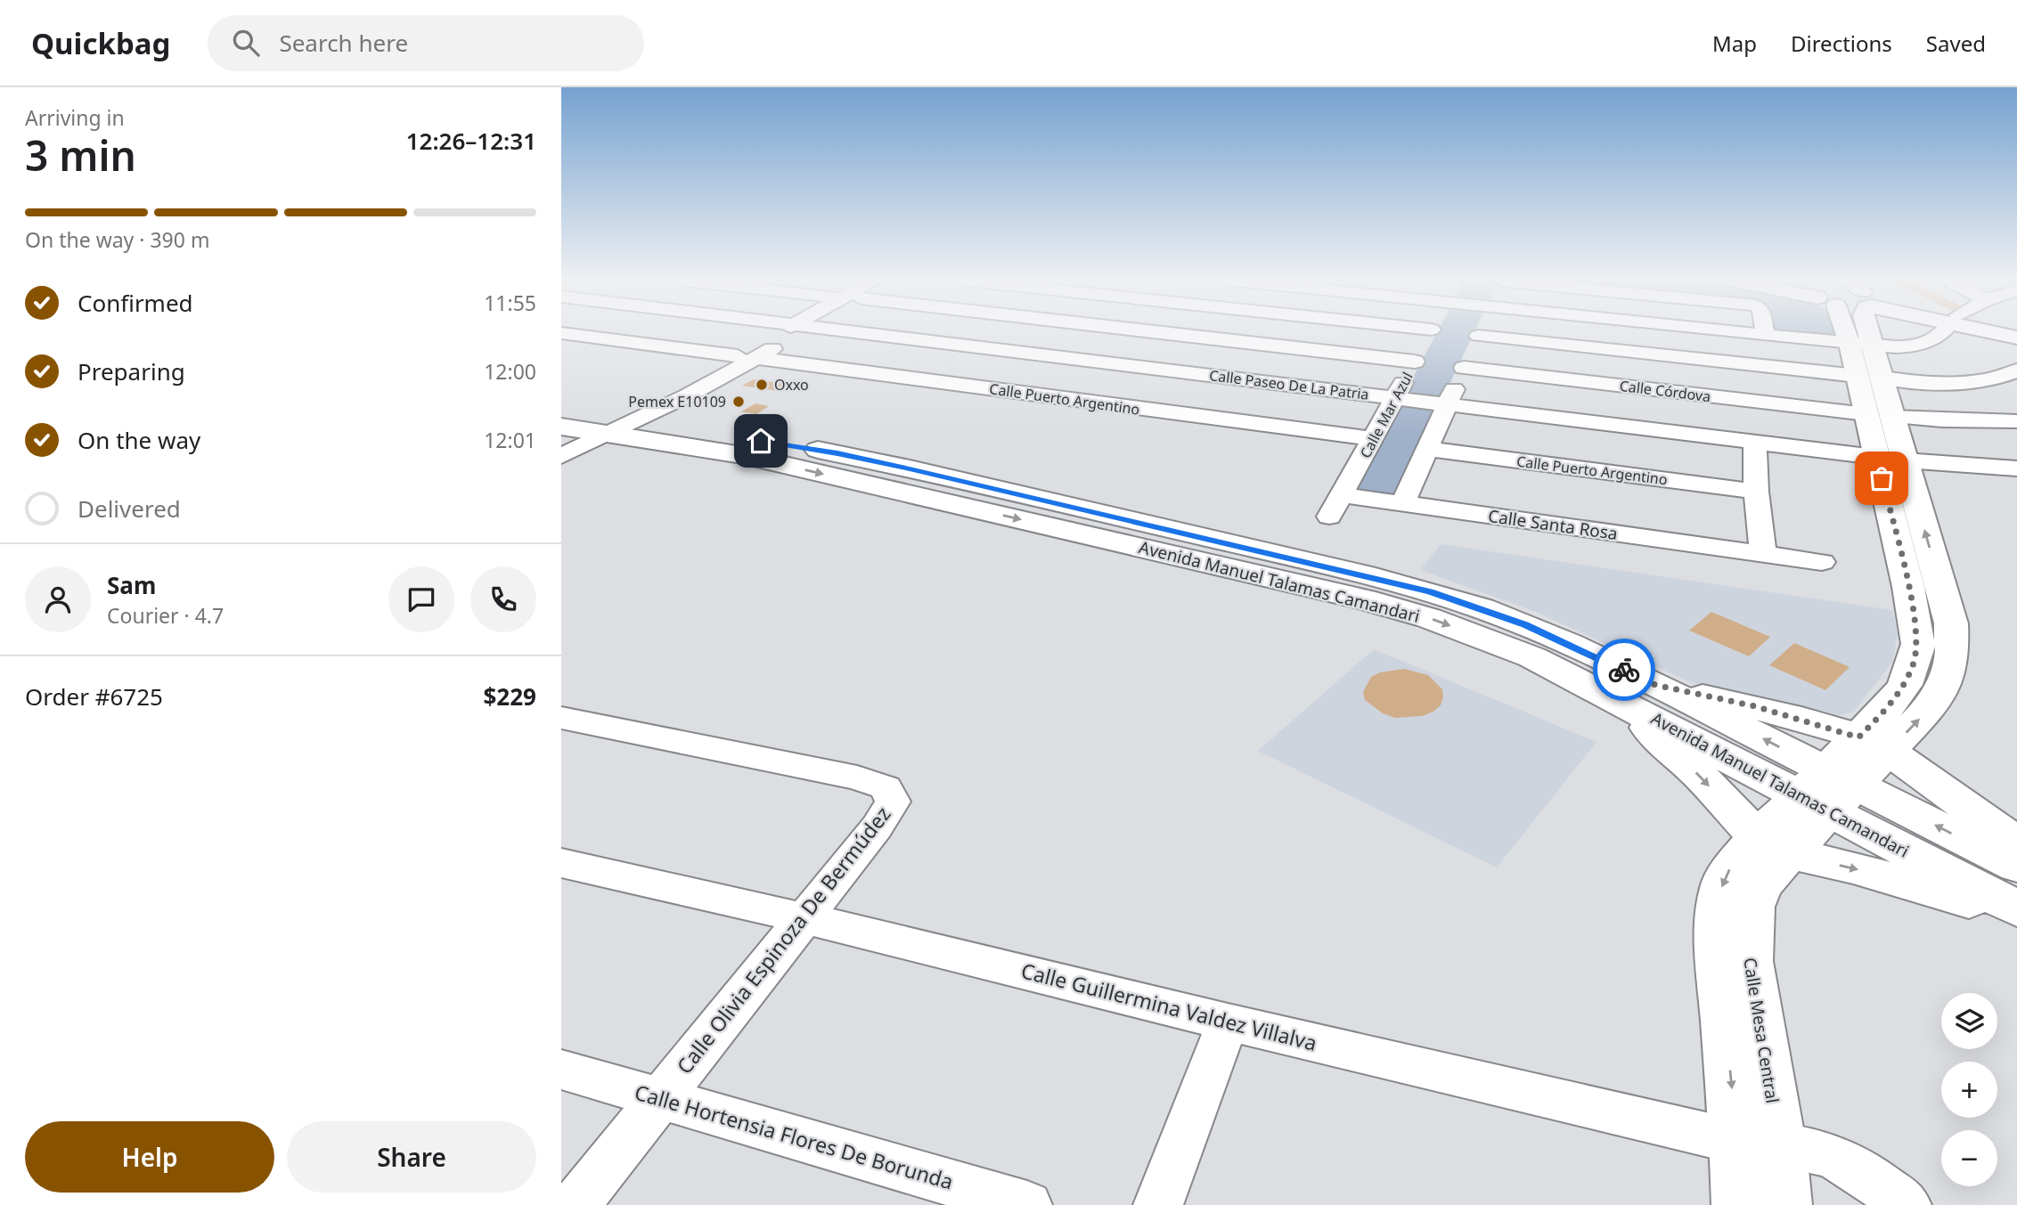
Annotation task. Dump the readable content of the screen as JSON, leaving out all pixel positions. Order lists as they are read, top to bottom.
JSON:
{
  "streets": {
    "main road": ["Avenida Manuel Talamas Camandari", "Calle Mesa Central"],
    "street": [
      "Calle Paseo De La Patria",
      "Calle Córdova",
      "Calle Puerto Argentino",
      "Calle Mar Azul",
      "Calle Santa Rosa",
      "Calle Olivia Espinoza De Bermúdez",
      "Calle Guillermina Valdez Villalva",
      "Calle Hortensia Flores De Borunda"
    ]
  },
  "crossings": [
    ["Calle Paseo De La Patria", "Calle Mar Azul"],
    ["Calle Paseo De La Patria", "Calle Mesa Central"],
    ["Calle Córdova", "Calle Mesa Central"],
    ["Calle Puerto Argentino", "Calle Mar Azul"],
    ["Calle Mar Azul", "Calle Santa Rosa"],
    ["Avenida Manuel Talamas Camandari", "Calle Mesa Central"],
    ["Calle Olivia Espinoza De Bermúdez", "Calle Guillermina Valdez Villalva"],
    ["Calle Olivia Espinoza De Bermúdez", "Calle Hortensia Flores De Borunda"],
    ["Calle Guillermina Valdez Villalva", "Calle Mesa Central"]
  ],
  "places": ["Oxxo", "Pemex E10109"],
  "page": {
    "header": "Quickbag",
    "search": "Search here",
    "nav": ["Map", "Directions", "Saved"],
    "heading": ["3 min", "Arriving in", "12:26–12:31"],
    "panel": [
      "Sam",
      "Courier · 4.7",
      "Order #6725",
      "$229"
    ],
    "bar": "On the way · 390 m",
    "list": [
      ["Confirmed", "11:55"],
      ["Preparing", "12:00"],
      ["On the way", "12:01"],
      "Delivered"
    ],
    "map_buttons": ["+", "−"],
    "buttons": ["Help", "Share"]
  }
}
